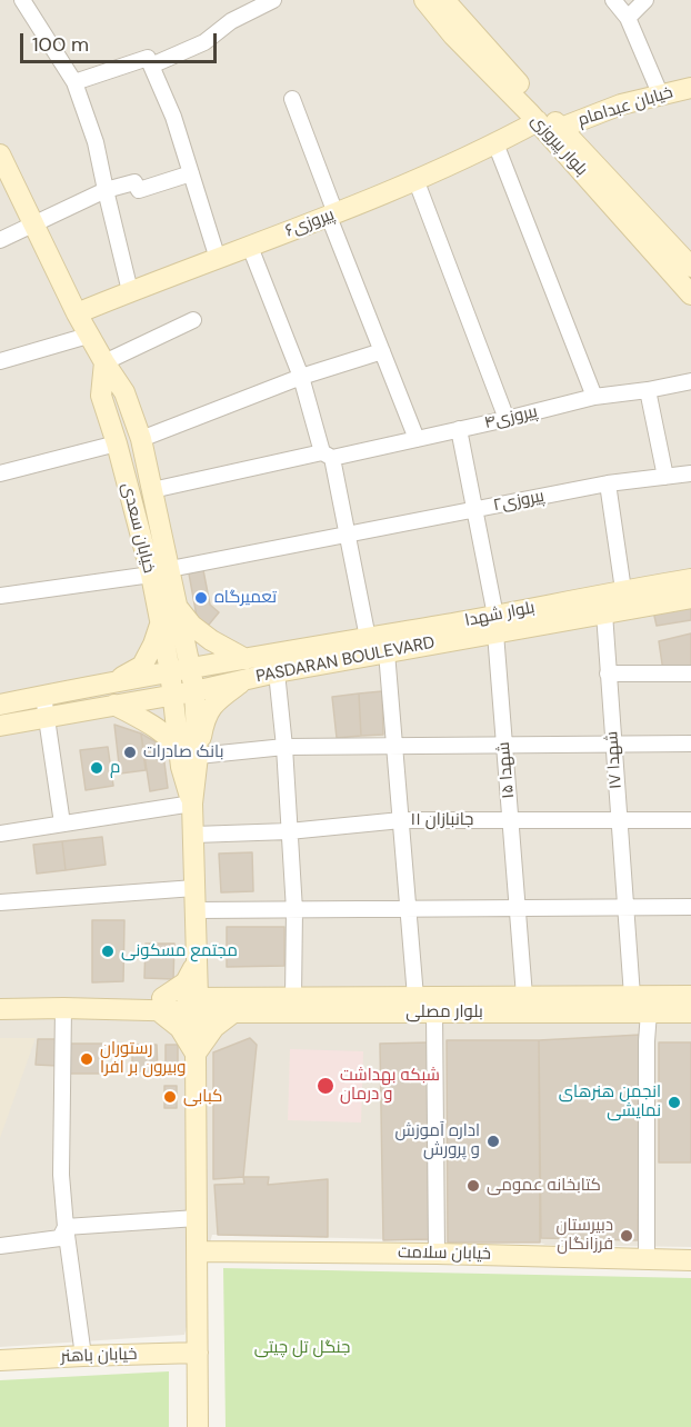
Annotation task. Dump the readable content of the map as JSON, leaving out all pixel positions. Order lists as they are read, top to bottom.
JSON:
{
  "streets": {
    "main road": [
      "خیابان عبدامام",
      "بلوار پیروزی",
      "پیروزی۶",
      "خیابان سعدی",
      "بلوار شهدا",
      "PASDARAN BOULEVARD",
      "بلوار مصلی",
      "خیابان سلامت",
      "خیابان باهنر"
    ],
    "street": [
      "پیروزی۴",
      "پیروزی۲",
      "شهدا ۱۷",
      "شهدا ۱۵",
      "جانبازان ۱۱"
    ]
  },
  "crossings": [
    ["خیابان عبدامام", "بلوار پیروزی"],
    ["بلوار پیروزی", "پیروزی۶"],
    ["پیروزی۶", "خیابان سعدی"],
    ["پیروزی۴", "خیابان سعدی"],
    ["پیروزی۴", "شهدا ۱۵"],
    ["پیروزی۲", "خیابان سعدی"],
    ["پیروزی۲", "شهدا ۱۵"],
    ["خیابان سعدی", "بلوار شهدا"],
    ["خیابان سعدی", "PASDARAN BOULEVARD"],
    ["بلوار شهدا", "PASDARAN BOULEVARD"],
    ["بلوار شهدا", "شهدا ۱۵"],
    ["PASDARAN BOULEVARD", "شهدا ۱۷"],
    ["PASDARAN BOULEVARD", "شهدا ۱۵"],
    ["شهدا ۱۷", "جانبازان ۱۱"],
    ["شهدا ۱۷", "بلوار مصلی"],
    ["شهدا ۱۵", "جانبازان ۱۱"],
    ["شهدا ۱۵", "بلوار مصلی"]
  ],
  "parks": ["جنگل تل چیتی"],
  "places": [
    "تعمیرگاه",
    "بانک صادرات",
    "م",
    "مجتمع مسکونی",
    "رستوران وبیرون بر افرا",
    "شبکه بهداشت و درمان",
    "کبابی",
    "انجمن هنرهای نمایشی",
    "اداره آموزش و پرورش",
    "کتابخانه عمومی",
    "دبیرستان فرزانگان"
  ],
  "scale_bar": "100 m"
}
